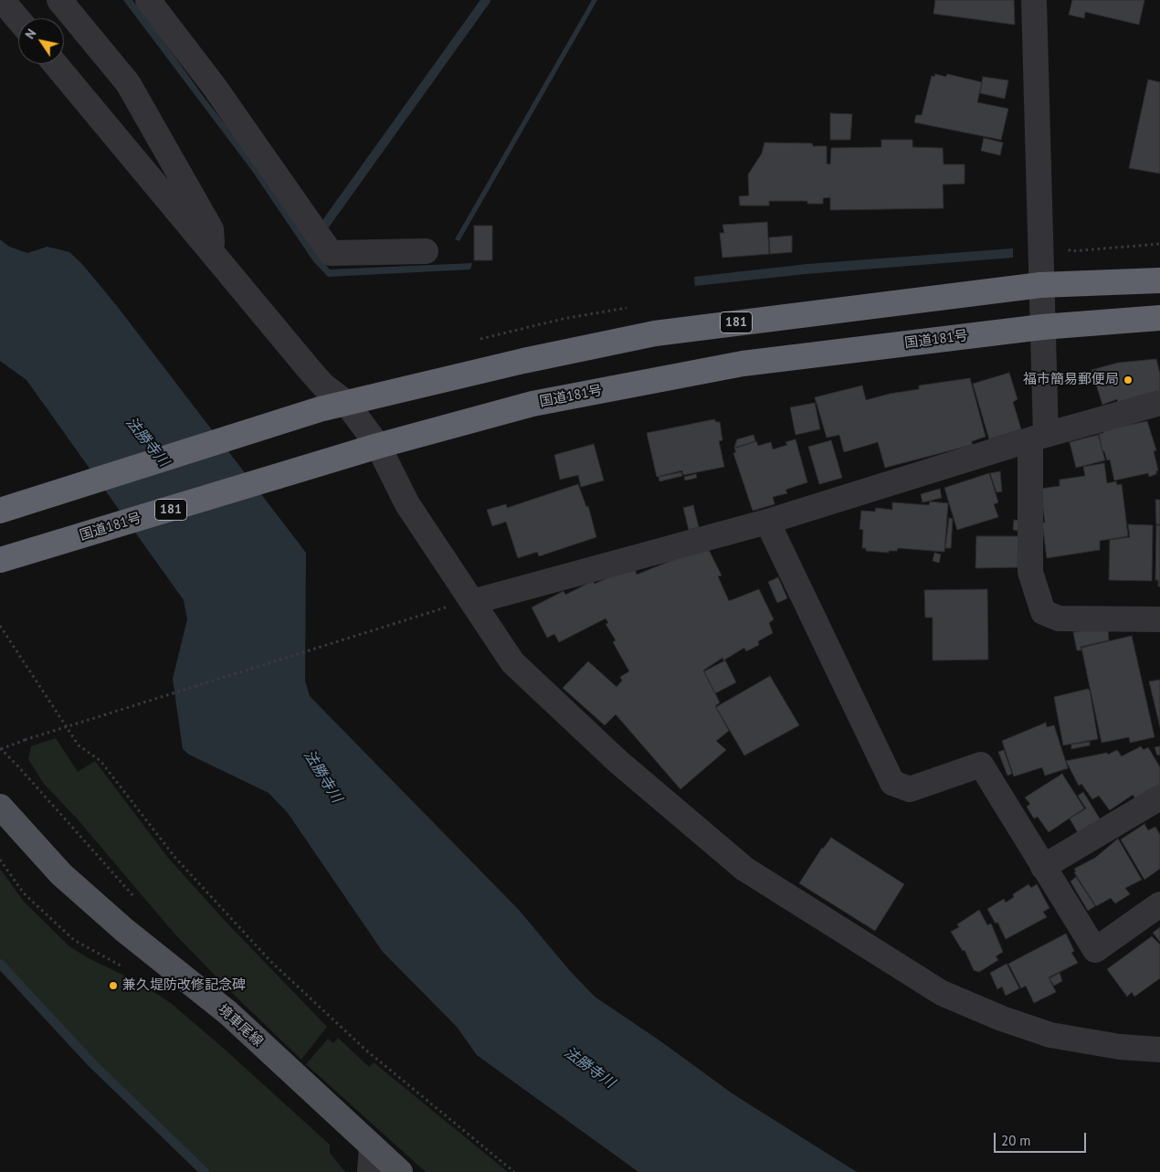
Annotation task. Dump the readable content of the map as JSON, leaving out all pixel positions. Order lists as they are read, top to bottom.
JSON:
{
  "streets": {
    "highway": ["181", "国道181号"],
    "main road": ["境車尾線"]
  },
  "water": ["法勝寺川"],
  "places": ["福市簡易郵便局", "兼久堤防改修記念碑"],
  "scale_bar": "20 m",
  "north": "top left"
}
